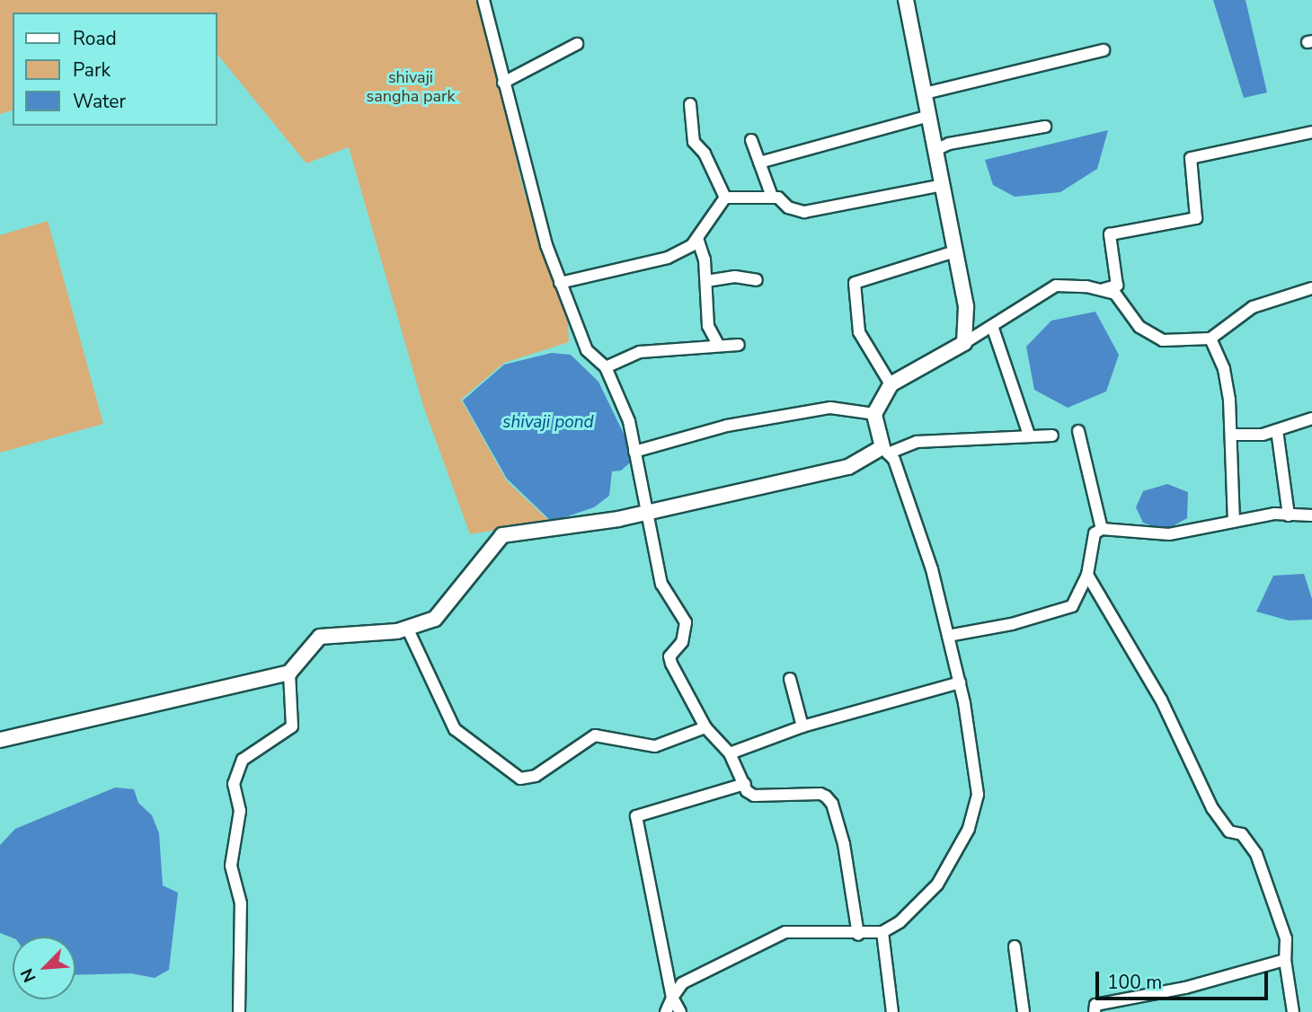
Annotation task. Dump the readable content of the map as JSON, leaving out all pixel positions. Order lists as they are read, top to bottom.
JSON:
{
  "water": ["shivaji pond"],
  "parks": ["shivaji sangha park"],
  "legend": ["Road", "Park", "Water"],
  "scale_bar": "100 m",
  "north": "bottom left"
}
